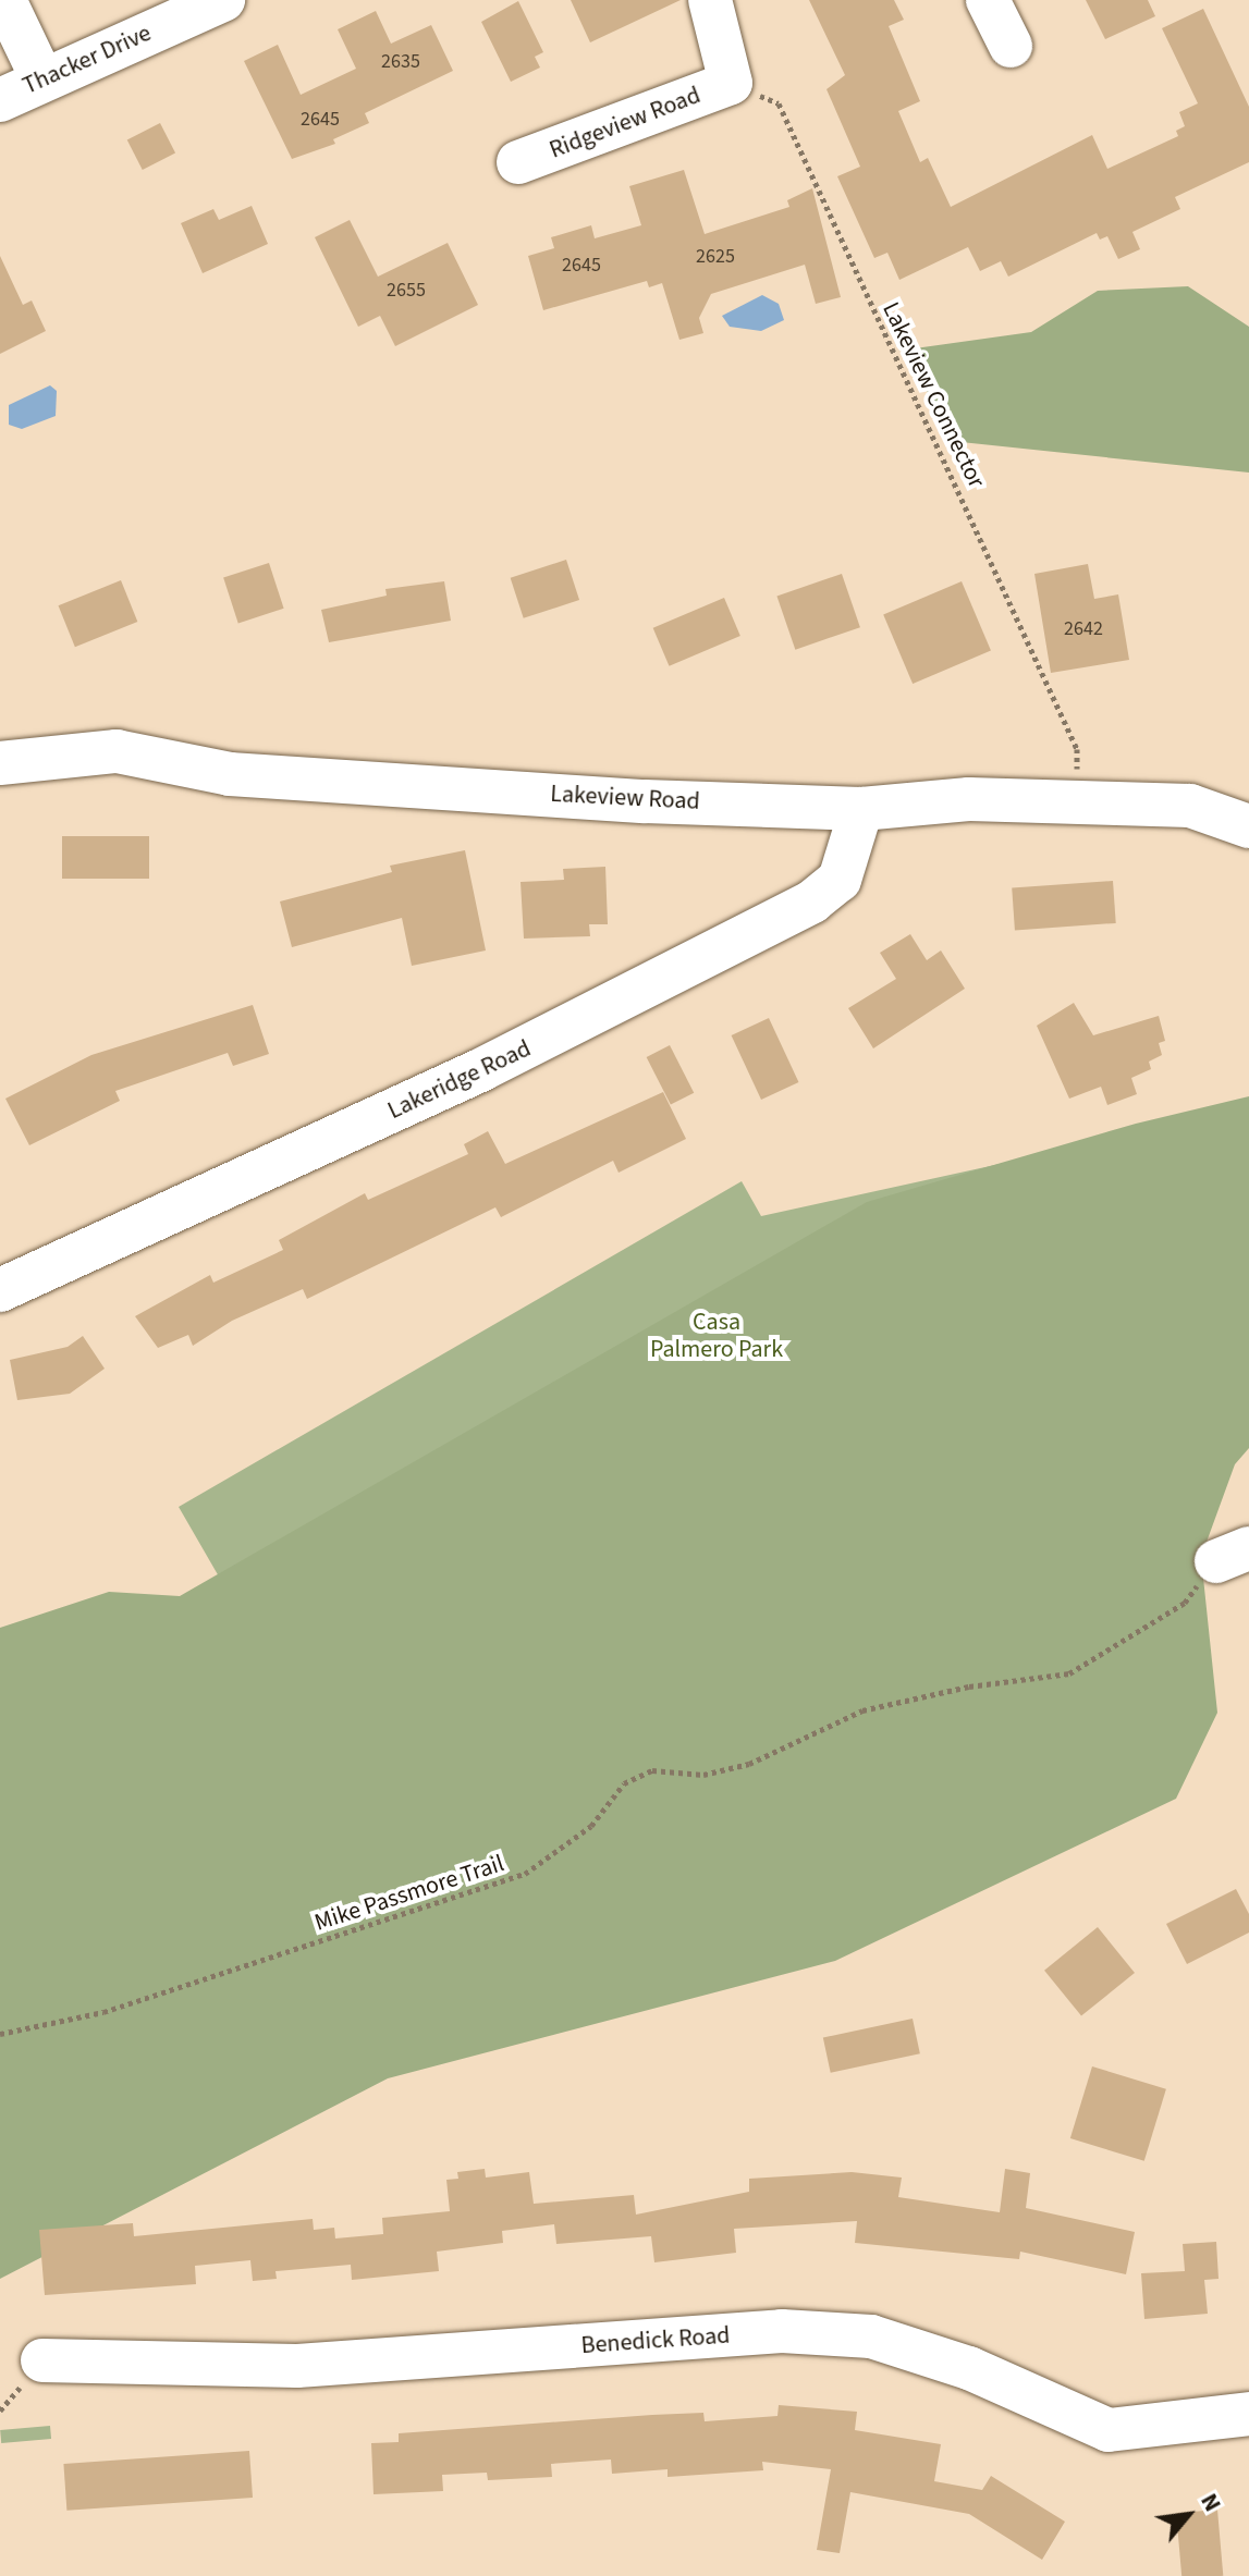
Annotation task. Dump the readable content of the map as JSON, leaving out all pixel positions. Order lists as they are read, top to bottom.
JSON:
{
  "streets": {
    "street": [
      "Thacker Drive",
      "Ridgeview Road",
      "Lakeview Road",
      "Lakeridge Road",
      "Benedick Road"
    ],
    "path": ["Lakeview Connector", "Mike Passmore Trail"]
  },
  "crossings": [
    ["Ridgeview Road", "Lakeview Connector"],
    ["Lakeview Road", "Lakeridge Road"]
  ],
  "parks": ["Casa Palmero Park"],
  "house_numbers": [
    "2635",
    "2645",
    "2625",
    "2645",
    "2655",
    "2642"
  ],
  "north": "top right"
}
